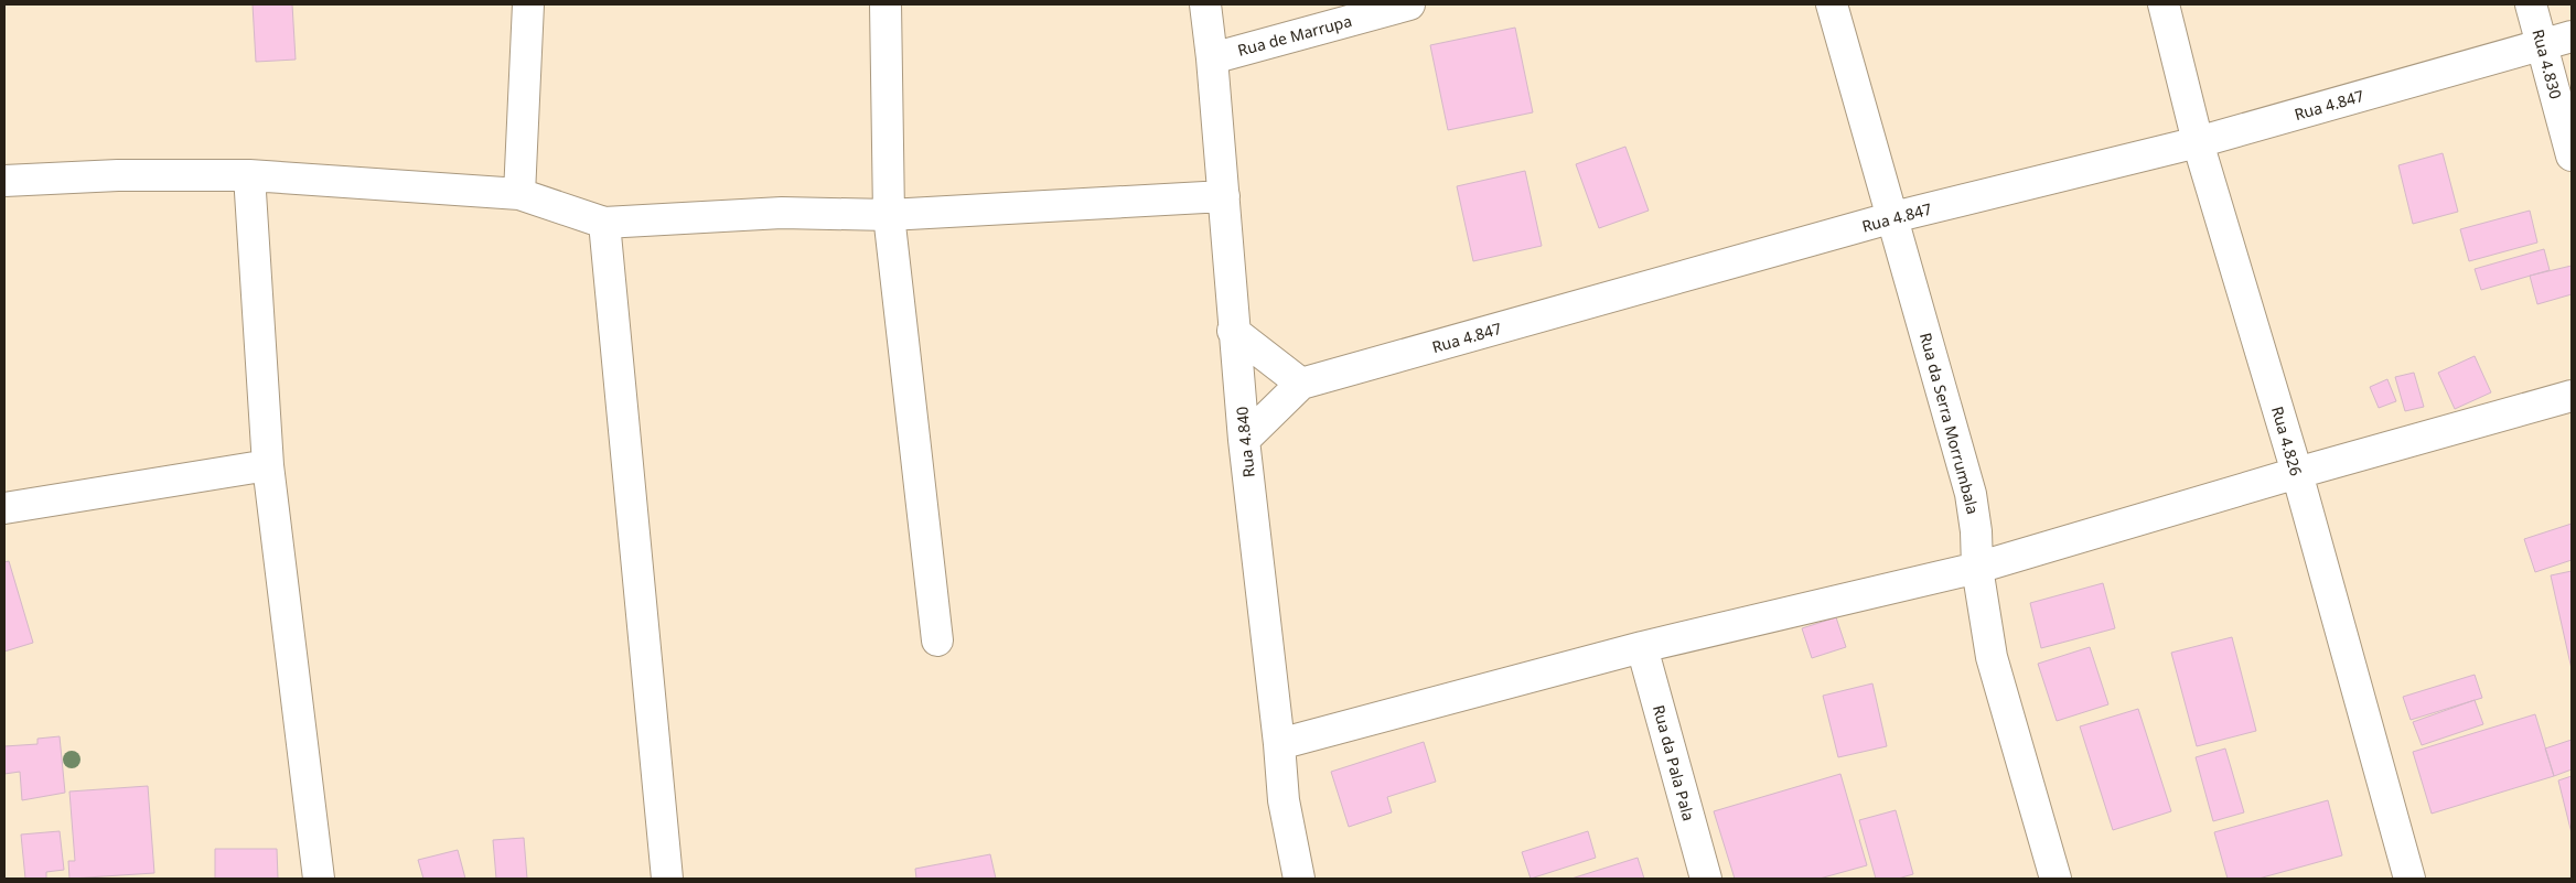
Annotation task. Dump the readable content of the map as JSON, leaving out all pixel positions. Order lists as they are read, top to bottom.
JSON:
{
  "streets": {
    "street": [
      "Rua de Marrupa",
      "Rua 4.830",
      "Rua 4.847",
      "Rua da Serra Morrumbala",
      "Rua 4.826",
      "Rua 4.840",
      "Rua da Pala Pala"
    ]
  },
  "crossings": [
    ["Rua de Marrupa", "Rua 4.840"],
    ["Rua 4.830", "Rua 4.847"],
    ["Rua 4.847", "Rua da Serra Morrumbala"],
    ["Rua 4.847", "Rua 4.826"],
    ["Rua 4.847", "Rua 4.840"]
  ]
}
